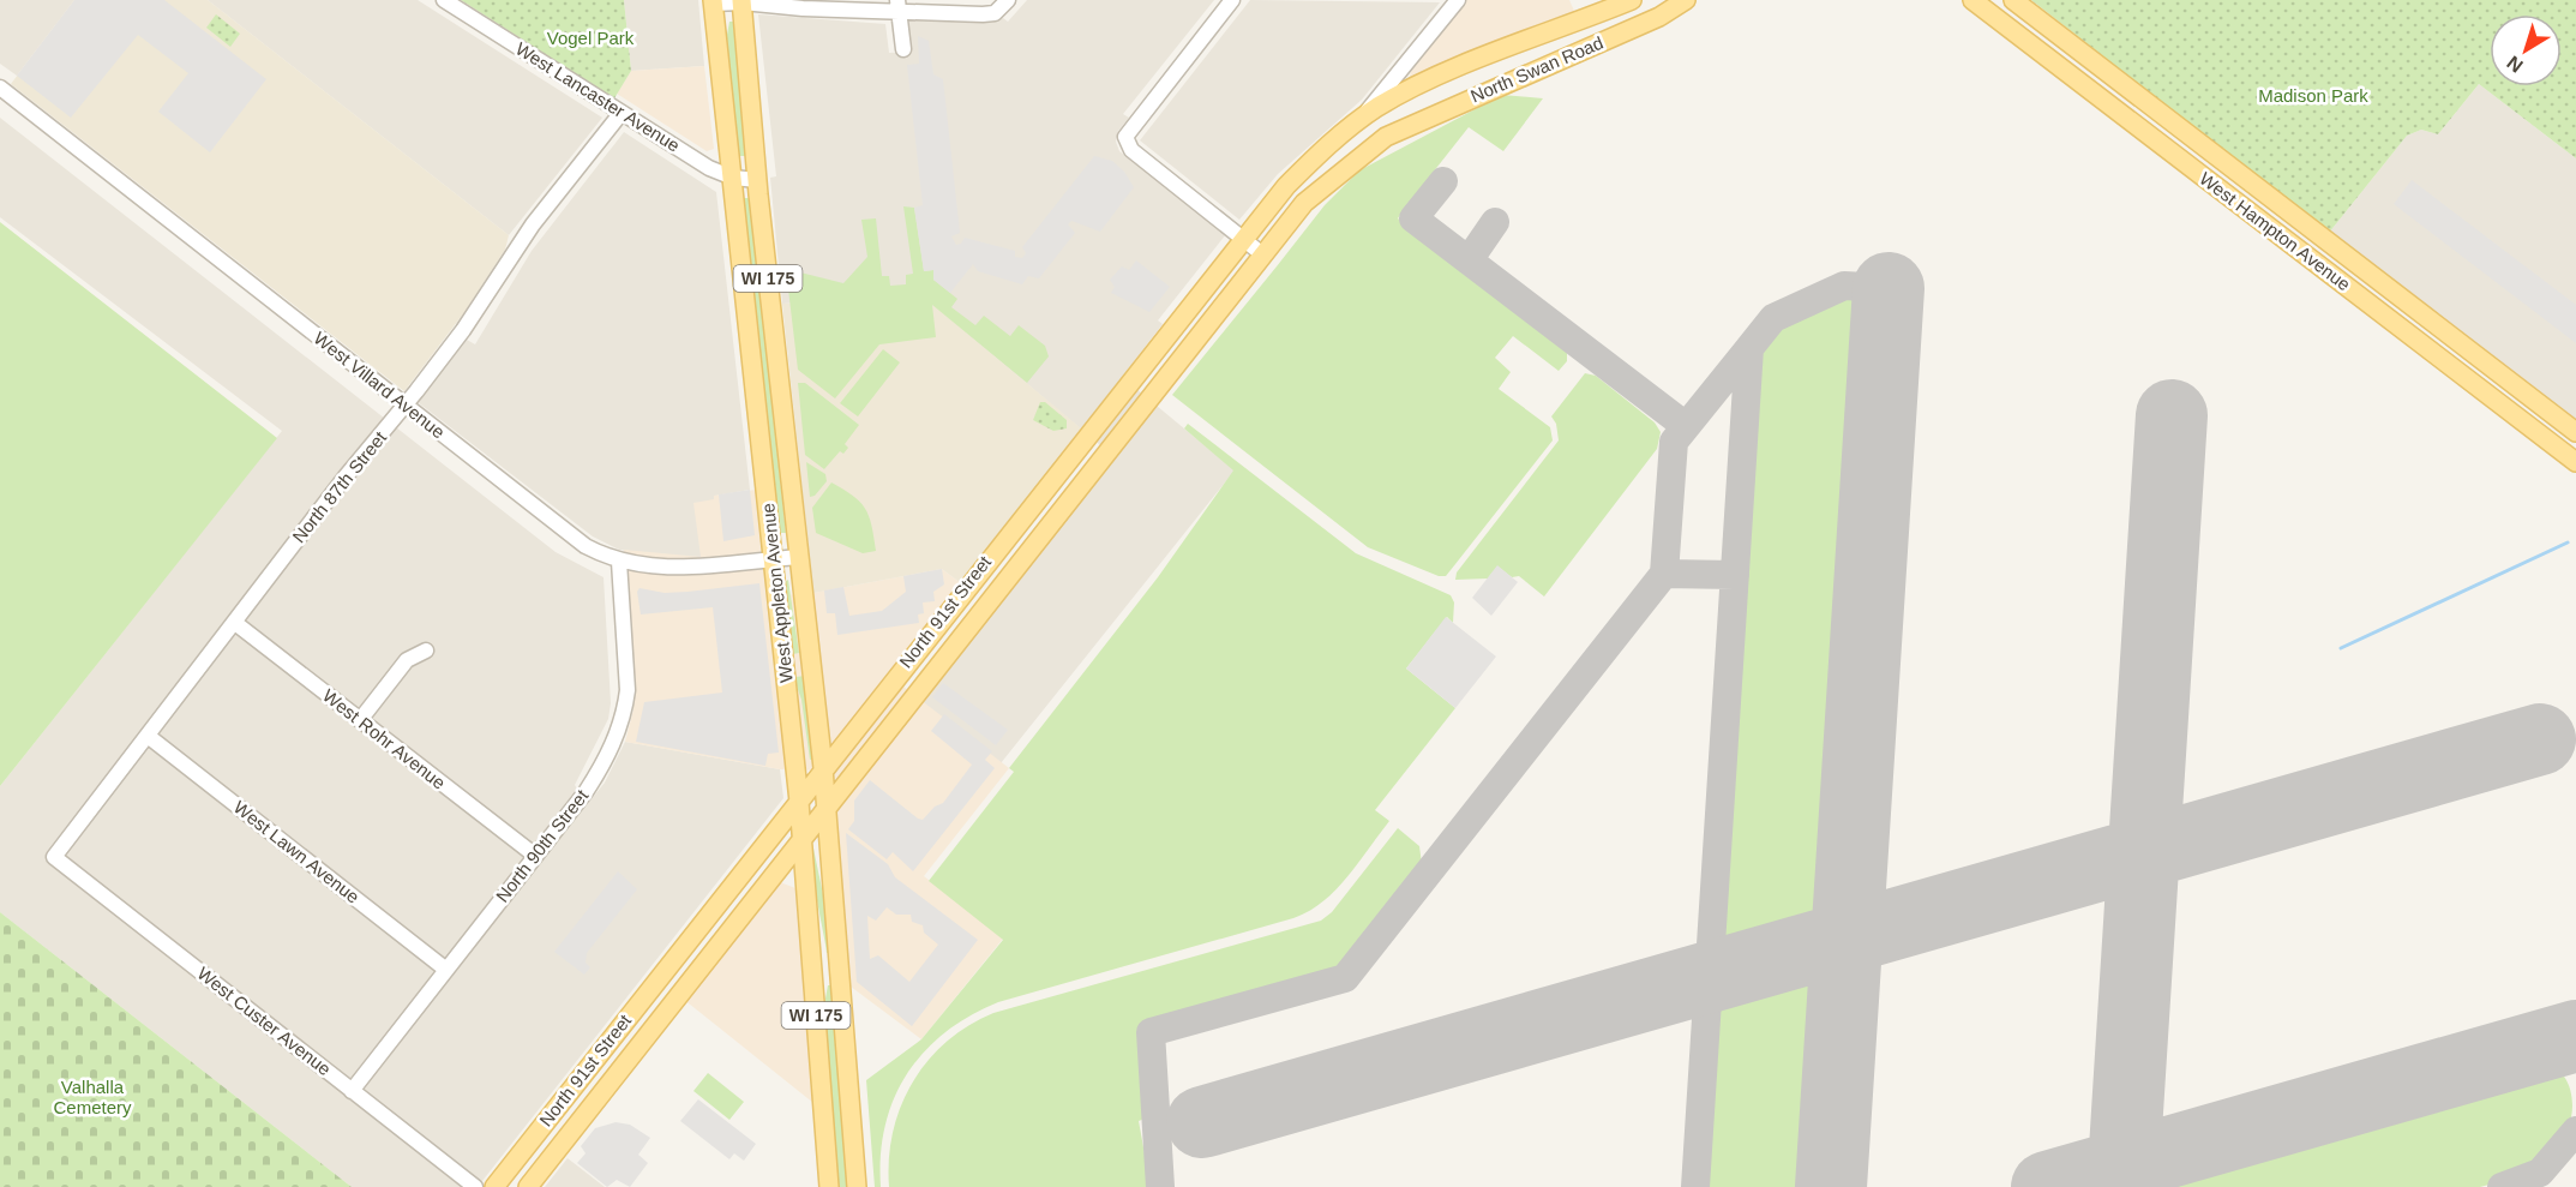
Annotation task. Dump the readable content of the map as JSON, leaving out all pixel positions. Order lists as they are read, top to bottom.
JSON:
{
  "streets": {
    "main road": [
      "North Swan Road",
      "West Hampton Avenue",
      "WI 175",
      "West Appleton Avenue",
      "North 91st Street"
    ],
    "street": [
      "West Lancaster Avenue",
      "West Villard Avenue",
      "North 87th Street",
      "West Rohr Avenue",
      "North 90th Street",
      "West Lawn Avenue",
      "West Custer Avenue"
    ]
  },
  "crossings": [
    ["North Swan Road", "North 91st Street"],
    ["West Lancaster Avenue", "North 87th Street"],
    ["West Lancaster Avenue", "West Appleton Avenue"],
    ["West Villard Avenue", "North 87th Street"],
    ["West Villard Avenue", "West Appleton Avenue"],
    ["West Villard Avenue", "North 90th Street"],
    ["North 87th Street", "West Rohr Avenue"],
    ["North 87th Street", "West Lawn Avenue"],
    ["North 87th Street", "West Custer Avenue"],
    ["West Appleton Avenue", "North 91st Street"],
    ["West Rohr Avenue", "North 90th Street"],
    ["North 90th Street", "West Lawn Avenue"],
    ["North 90th Street", "West Custer Avenue"]
  ],
  "parks": ["Vogel Park", "Madison Park", "Valhalla Cemetery"],
  "north": "bottom left"
}
